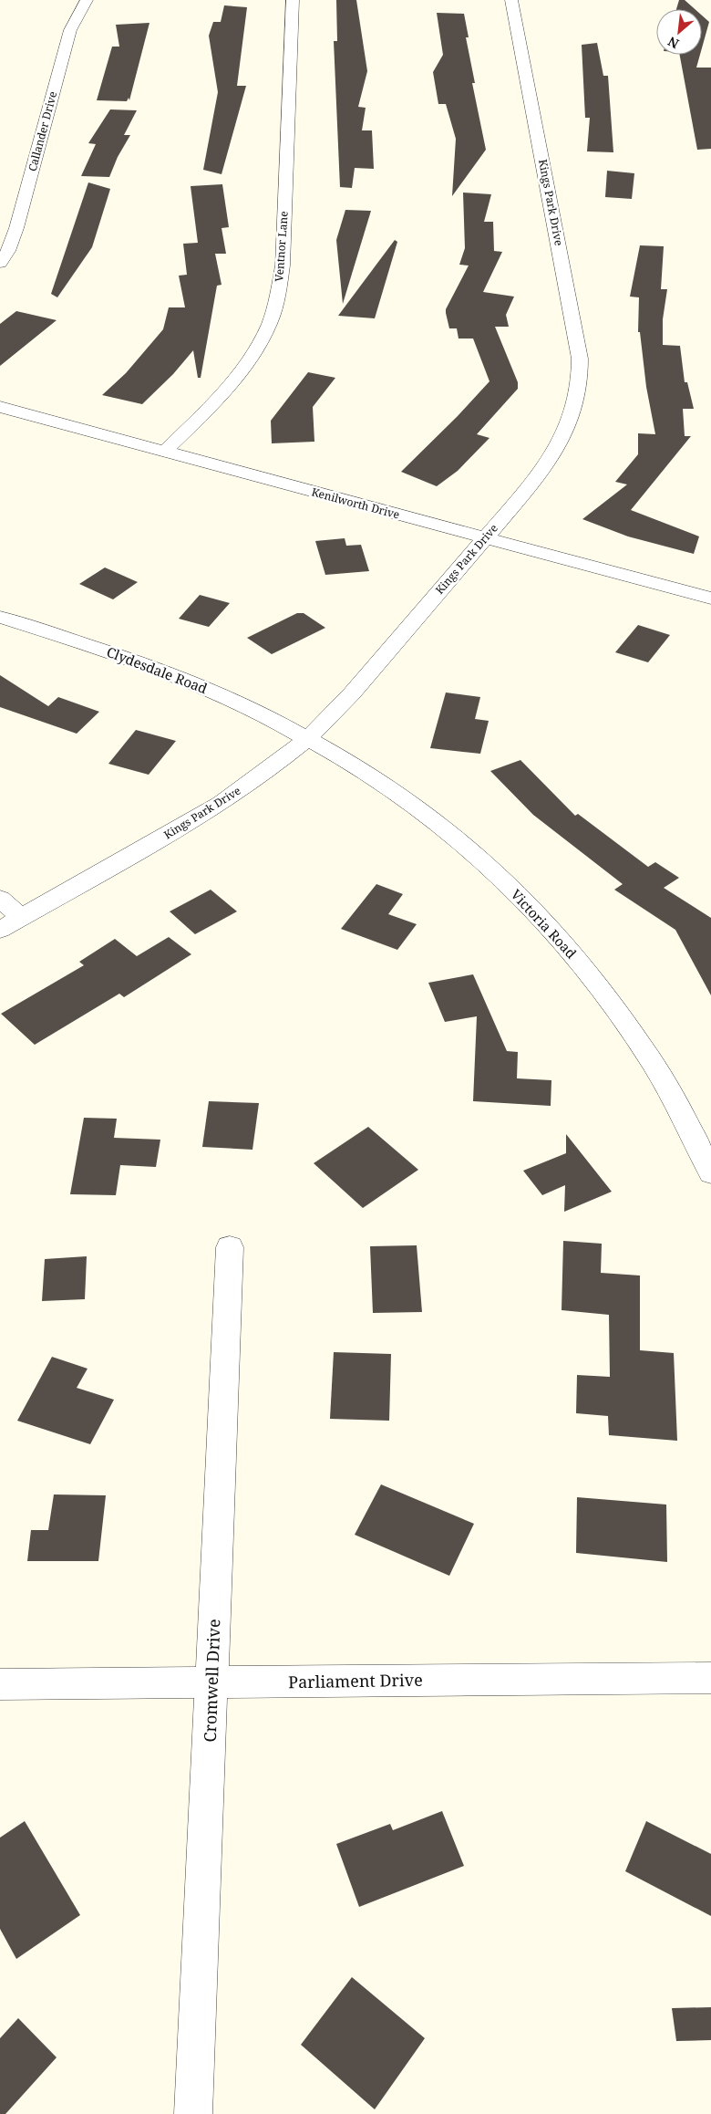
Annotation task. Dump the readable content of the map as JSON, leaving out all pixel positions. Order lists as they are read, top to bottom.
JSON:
{
  "streets": {
    "street": [
      "Callander Drive",
      "Kings Park Drive",
      "Ventnor Lane",
      "Kenilworth Drive",
      "Clydesdale Road",
      "Victoria Road",
      "Cromwell Drive",
      "Parliament Drive"
    ]
  },
  "crossings": [
    ["Kings Park Drive", "Kenilworth Drive"],
    ["Kings Park Drive", "Clydesdale Road"],
    ["Kings Park Drive", "Victoria Road"],
    ["Ventnor Lane", "Kenilworth Drive"],
    ["Clydesdale Road", "Victoria Road"],
    ["Cromwell Drive", "Parliament Drive"]
  ],
  "north": "bottom left"
}
